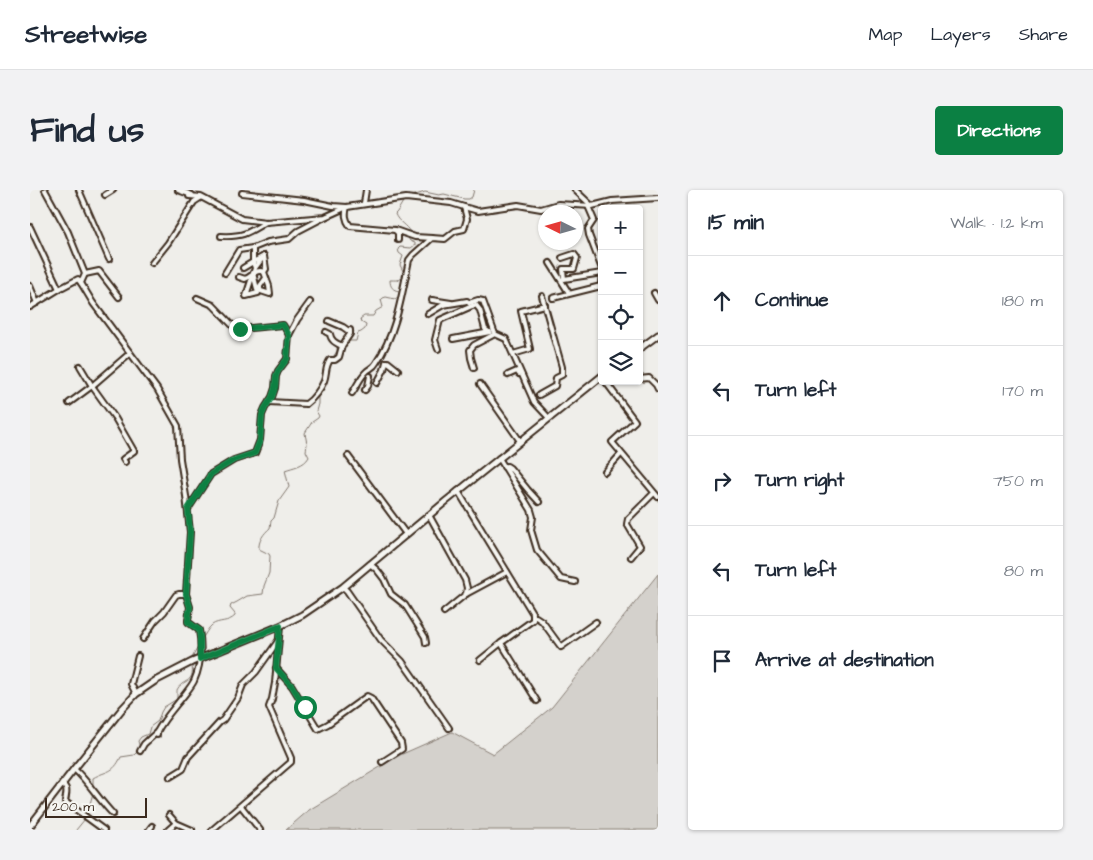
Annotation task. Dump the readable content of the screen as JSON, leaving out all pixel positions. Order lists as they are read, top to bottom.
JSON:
{
  "scale_bar": "200 m",
  "north": "left",
  "page": {
    "header": "Streetwise",
    "nav": ["Map", "Layers", "Share"],
    "title": "Find us",
    "buttons": "Directions",
    "heading": ["15 min", "Walk · 1.2 km"],
    "map_buttons": ["+", "−"],
    "list": [
      ["Continue", "180 m"],
      ["Turn left", "170 m"],
      ["Turn right", "750 m"],
      ["Turn left", "80 m"],
      "Arrive at destination"
    ],
    "scale": "200 m"
  }
}
